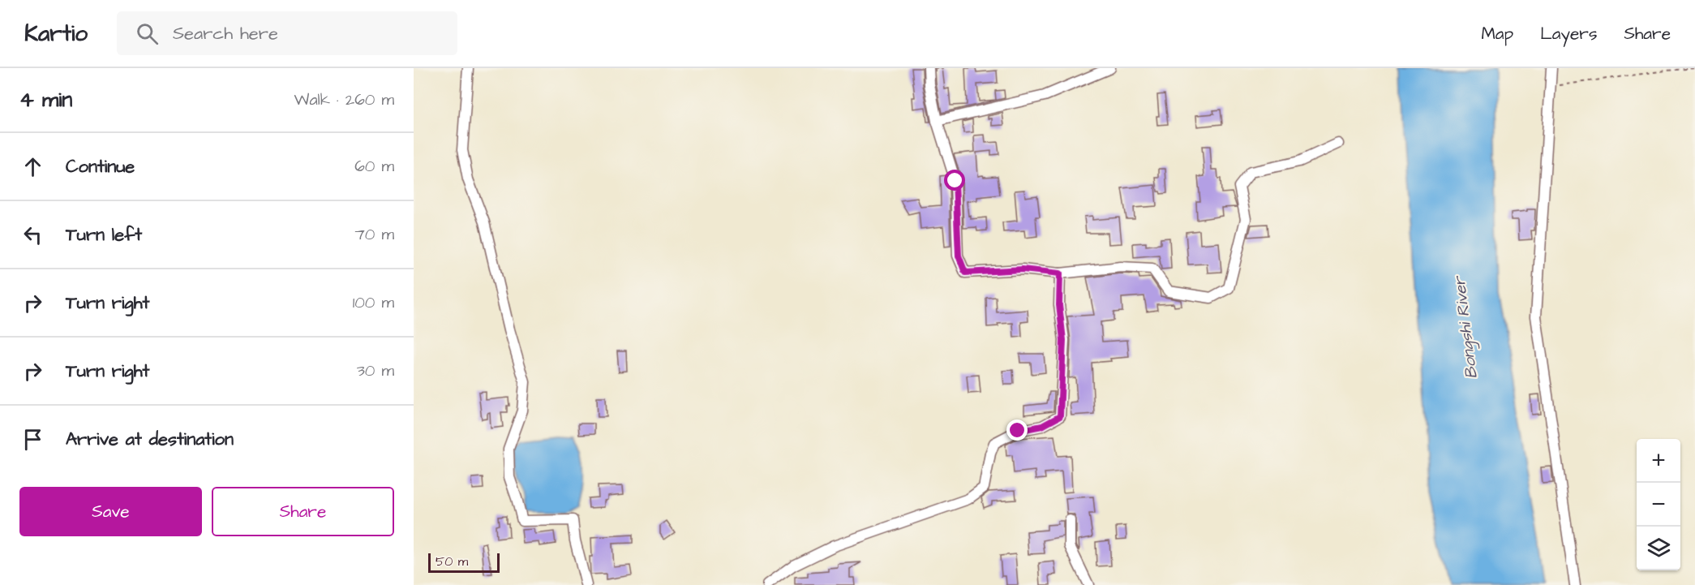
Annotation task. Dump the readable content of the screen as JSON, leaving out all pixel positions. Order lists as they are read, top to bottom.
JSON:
{
  "water": ["Bongshi River"],
  "scale_bar": "50 m",
  "page": {
    "header": "Kartio",
    "search": "Search here",
    "nav": ["Map", "Layers", "Share"],
    "heading": ["4 min", "Walk · 260 m"],
    "list": [
      ["Continue", "60 m"],
      ["Turn left", "70 m"],
      ["Turn right", "100 m"],
      ["Turn right", "30 m"],
      "Arrive at destination"
    ],
    "map_buttons": ["+", "−"],
    "buttons": ["Save", "Share"],
    "scale": "50 m"
  }
}
